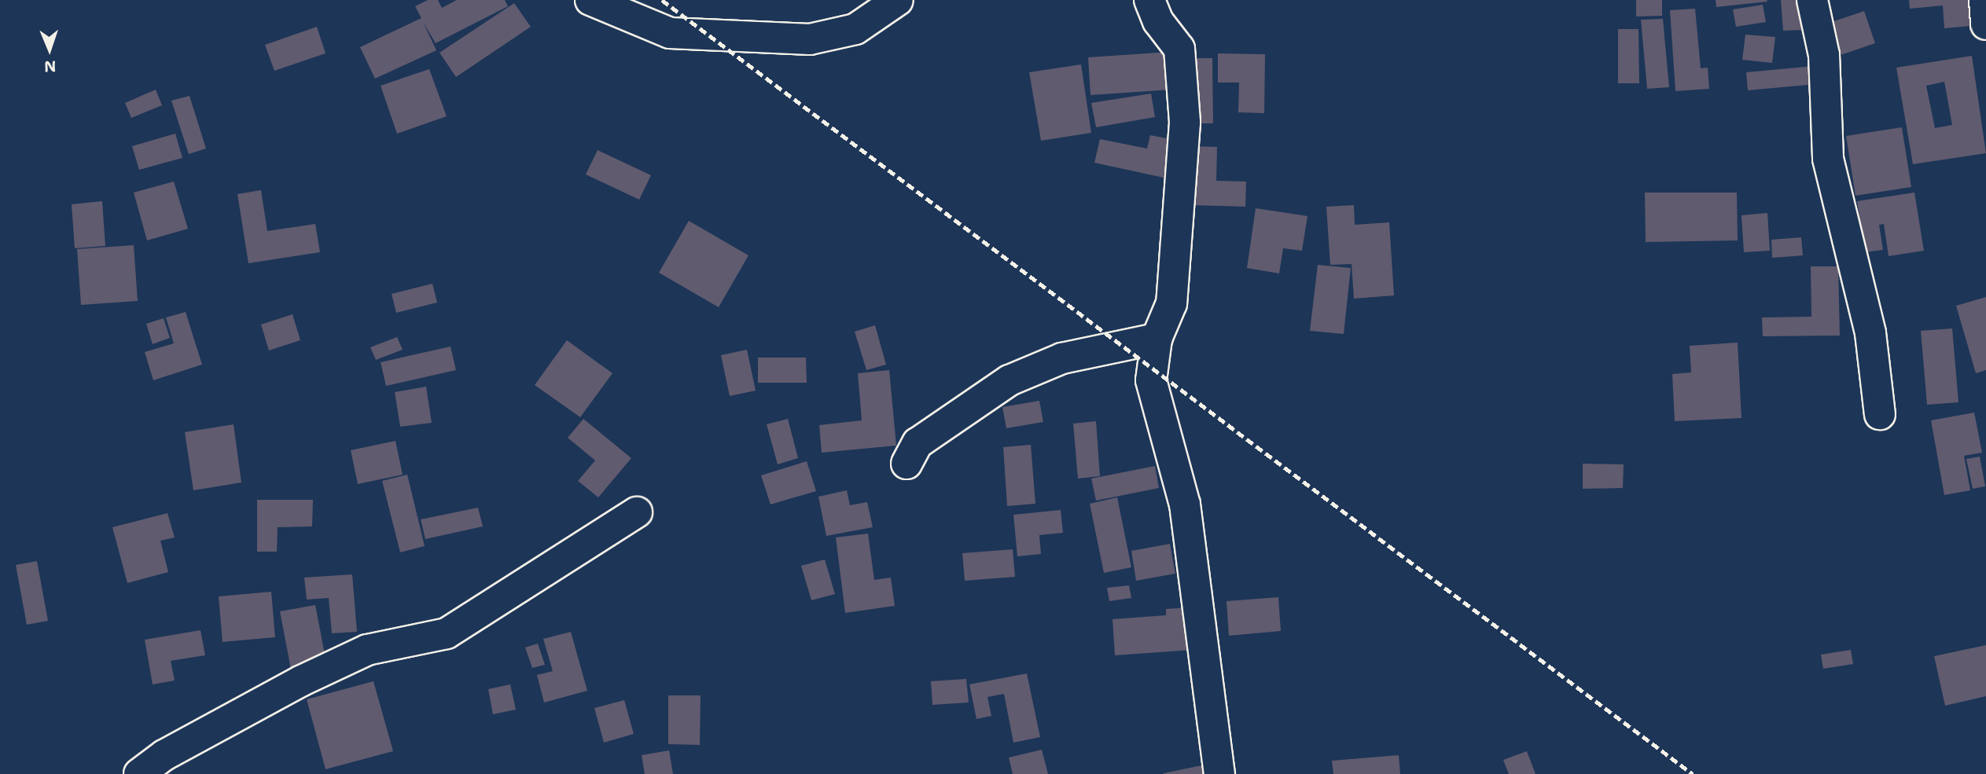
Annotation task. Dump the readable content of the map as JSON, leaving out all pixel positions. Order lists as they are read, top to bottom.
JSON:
{
  "north": "bottom"
}
